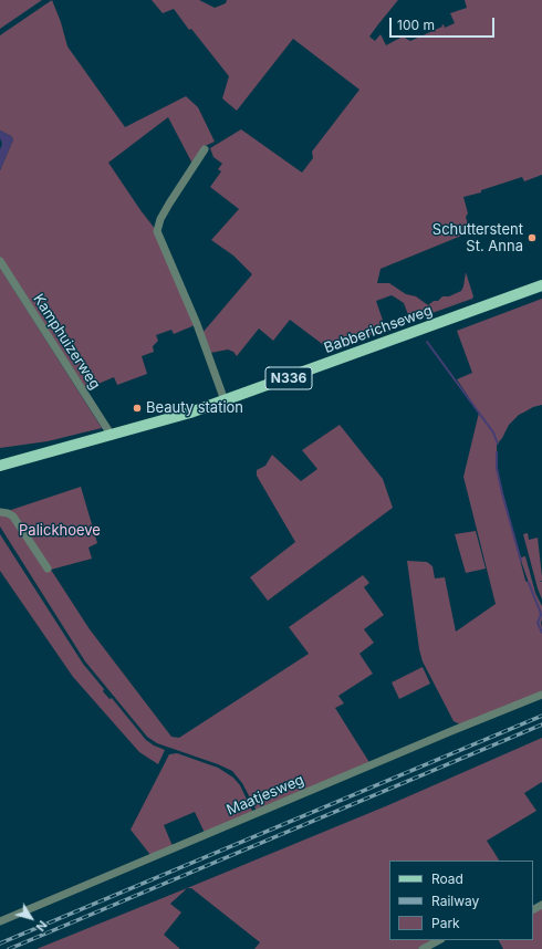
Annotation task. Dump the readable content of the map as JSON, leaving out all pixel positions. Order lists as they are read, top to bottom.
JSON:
{
  "streets": {
    "main road": ["Babberichseweg", "N336"],
    "street": ["Kamphuizerweg", "Maatjesweg"]
  },
  "crossings": [
    ["Babberichseweg", "Kamphuizerweg"]
  ],
  "parks": ["Palickhoeve"],
  "places": ["Schutterstent St. Anna", "Beauty station"],
  "legend": ["Road", "Railway", "Park"],
  "scale_bar": "100 m",
  "north": "bottom right"
}
